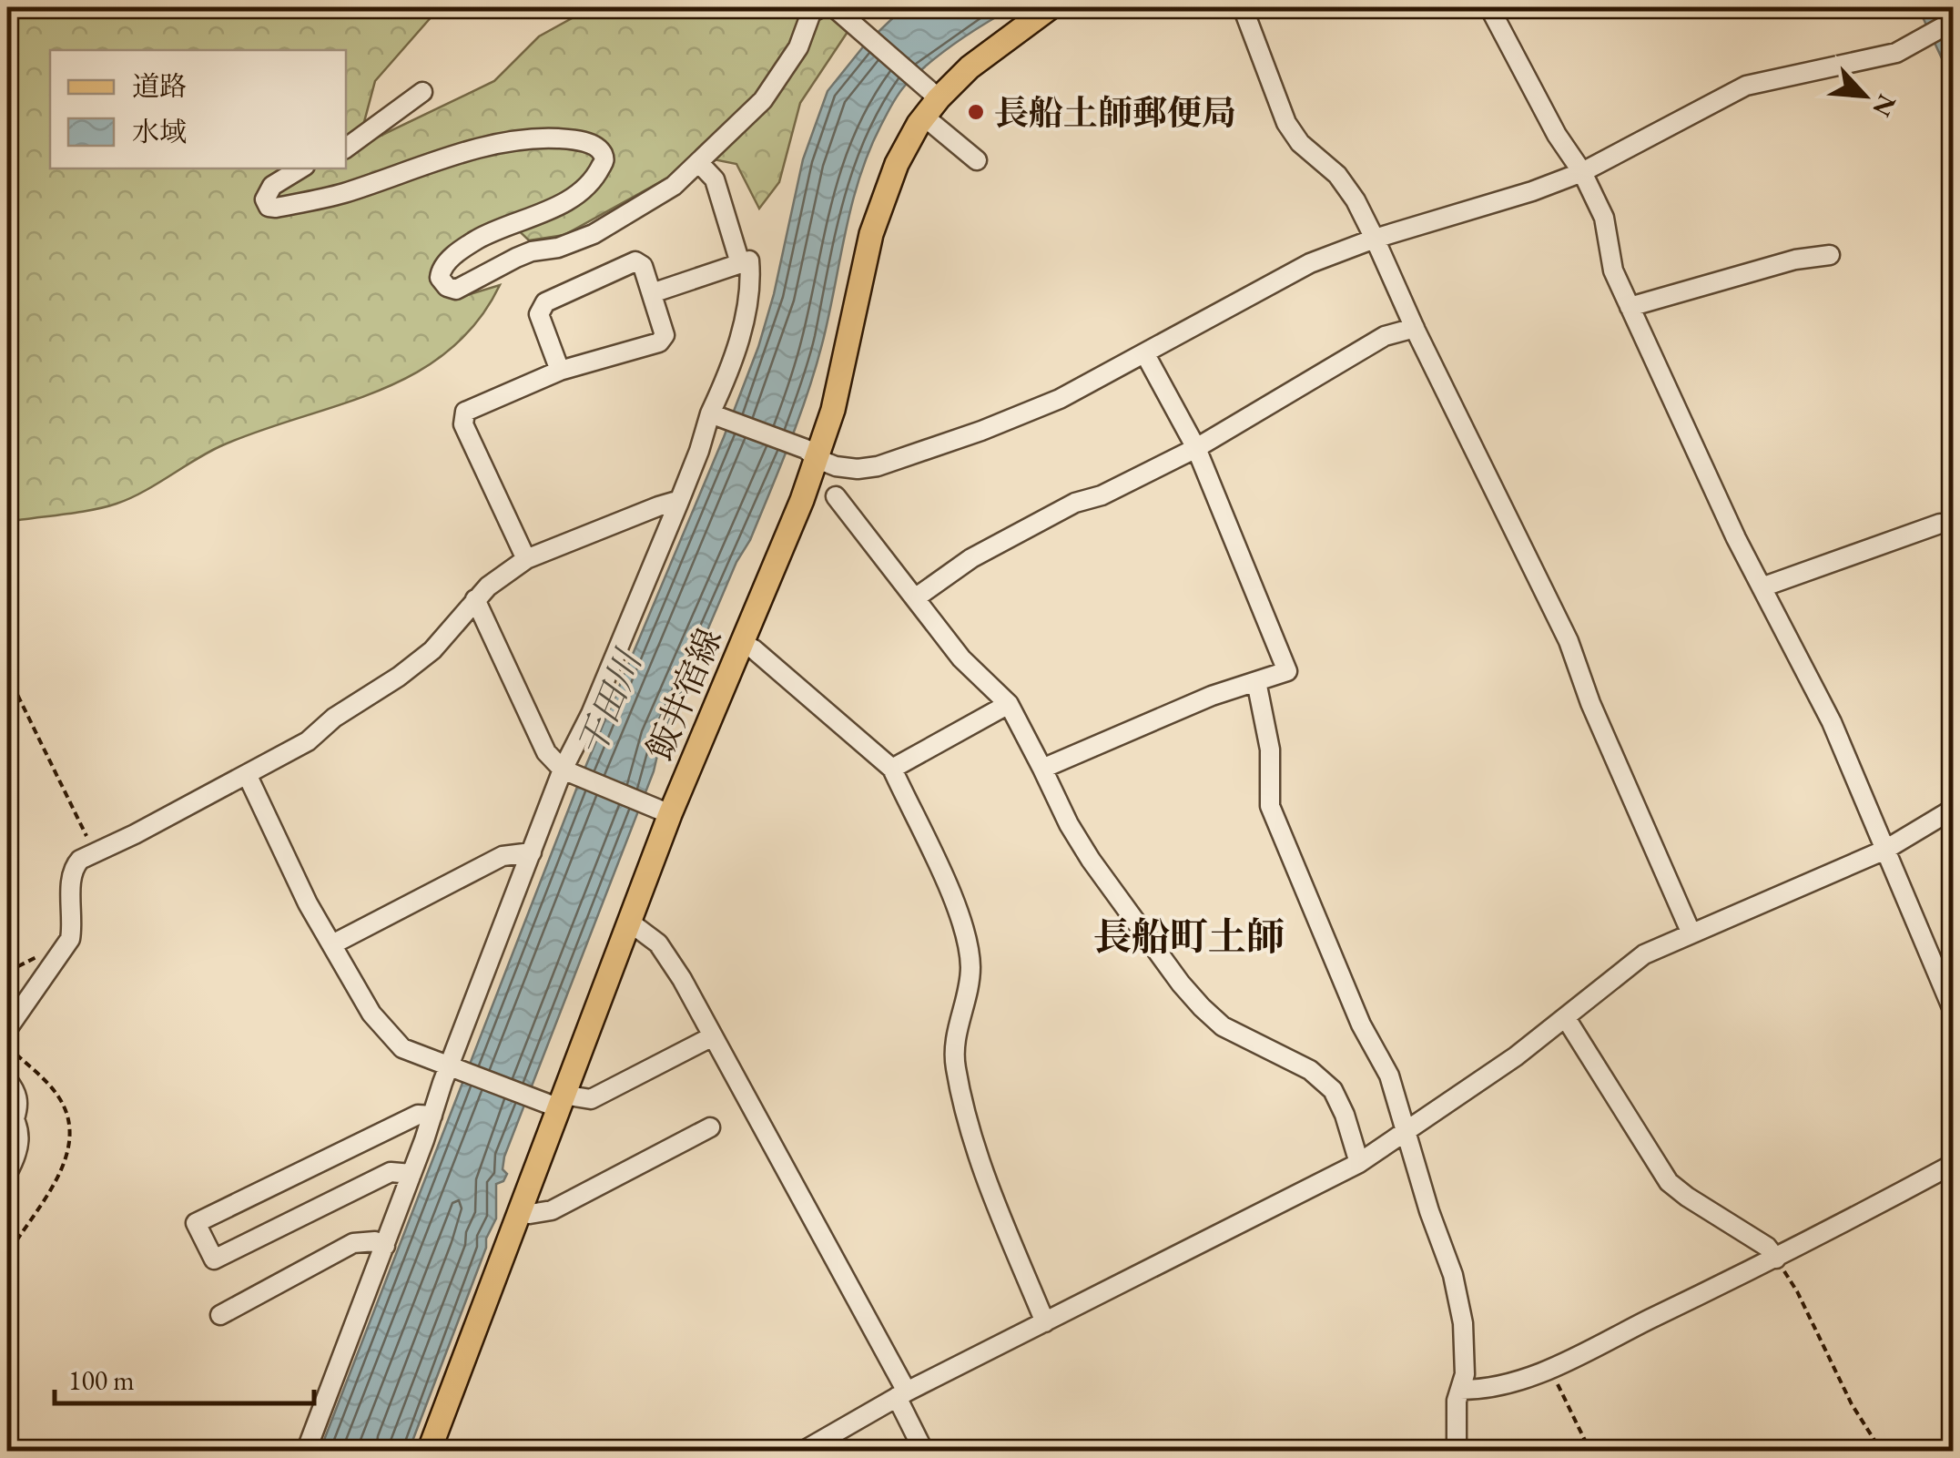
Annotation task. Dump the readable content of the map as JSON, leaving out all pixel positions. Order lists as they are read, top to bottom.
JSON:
{
  "streets": {
    "main road": ["飯井宿線"]
  },
  "districts": ["長船町土師"],
  "water": ["干田川"],
  "places": ["長船土師郵便局"],
  "legend": ["道路", "水域"],
  "scale_bar": "100 m",
  "north": "bottom right"
}
